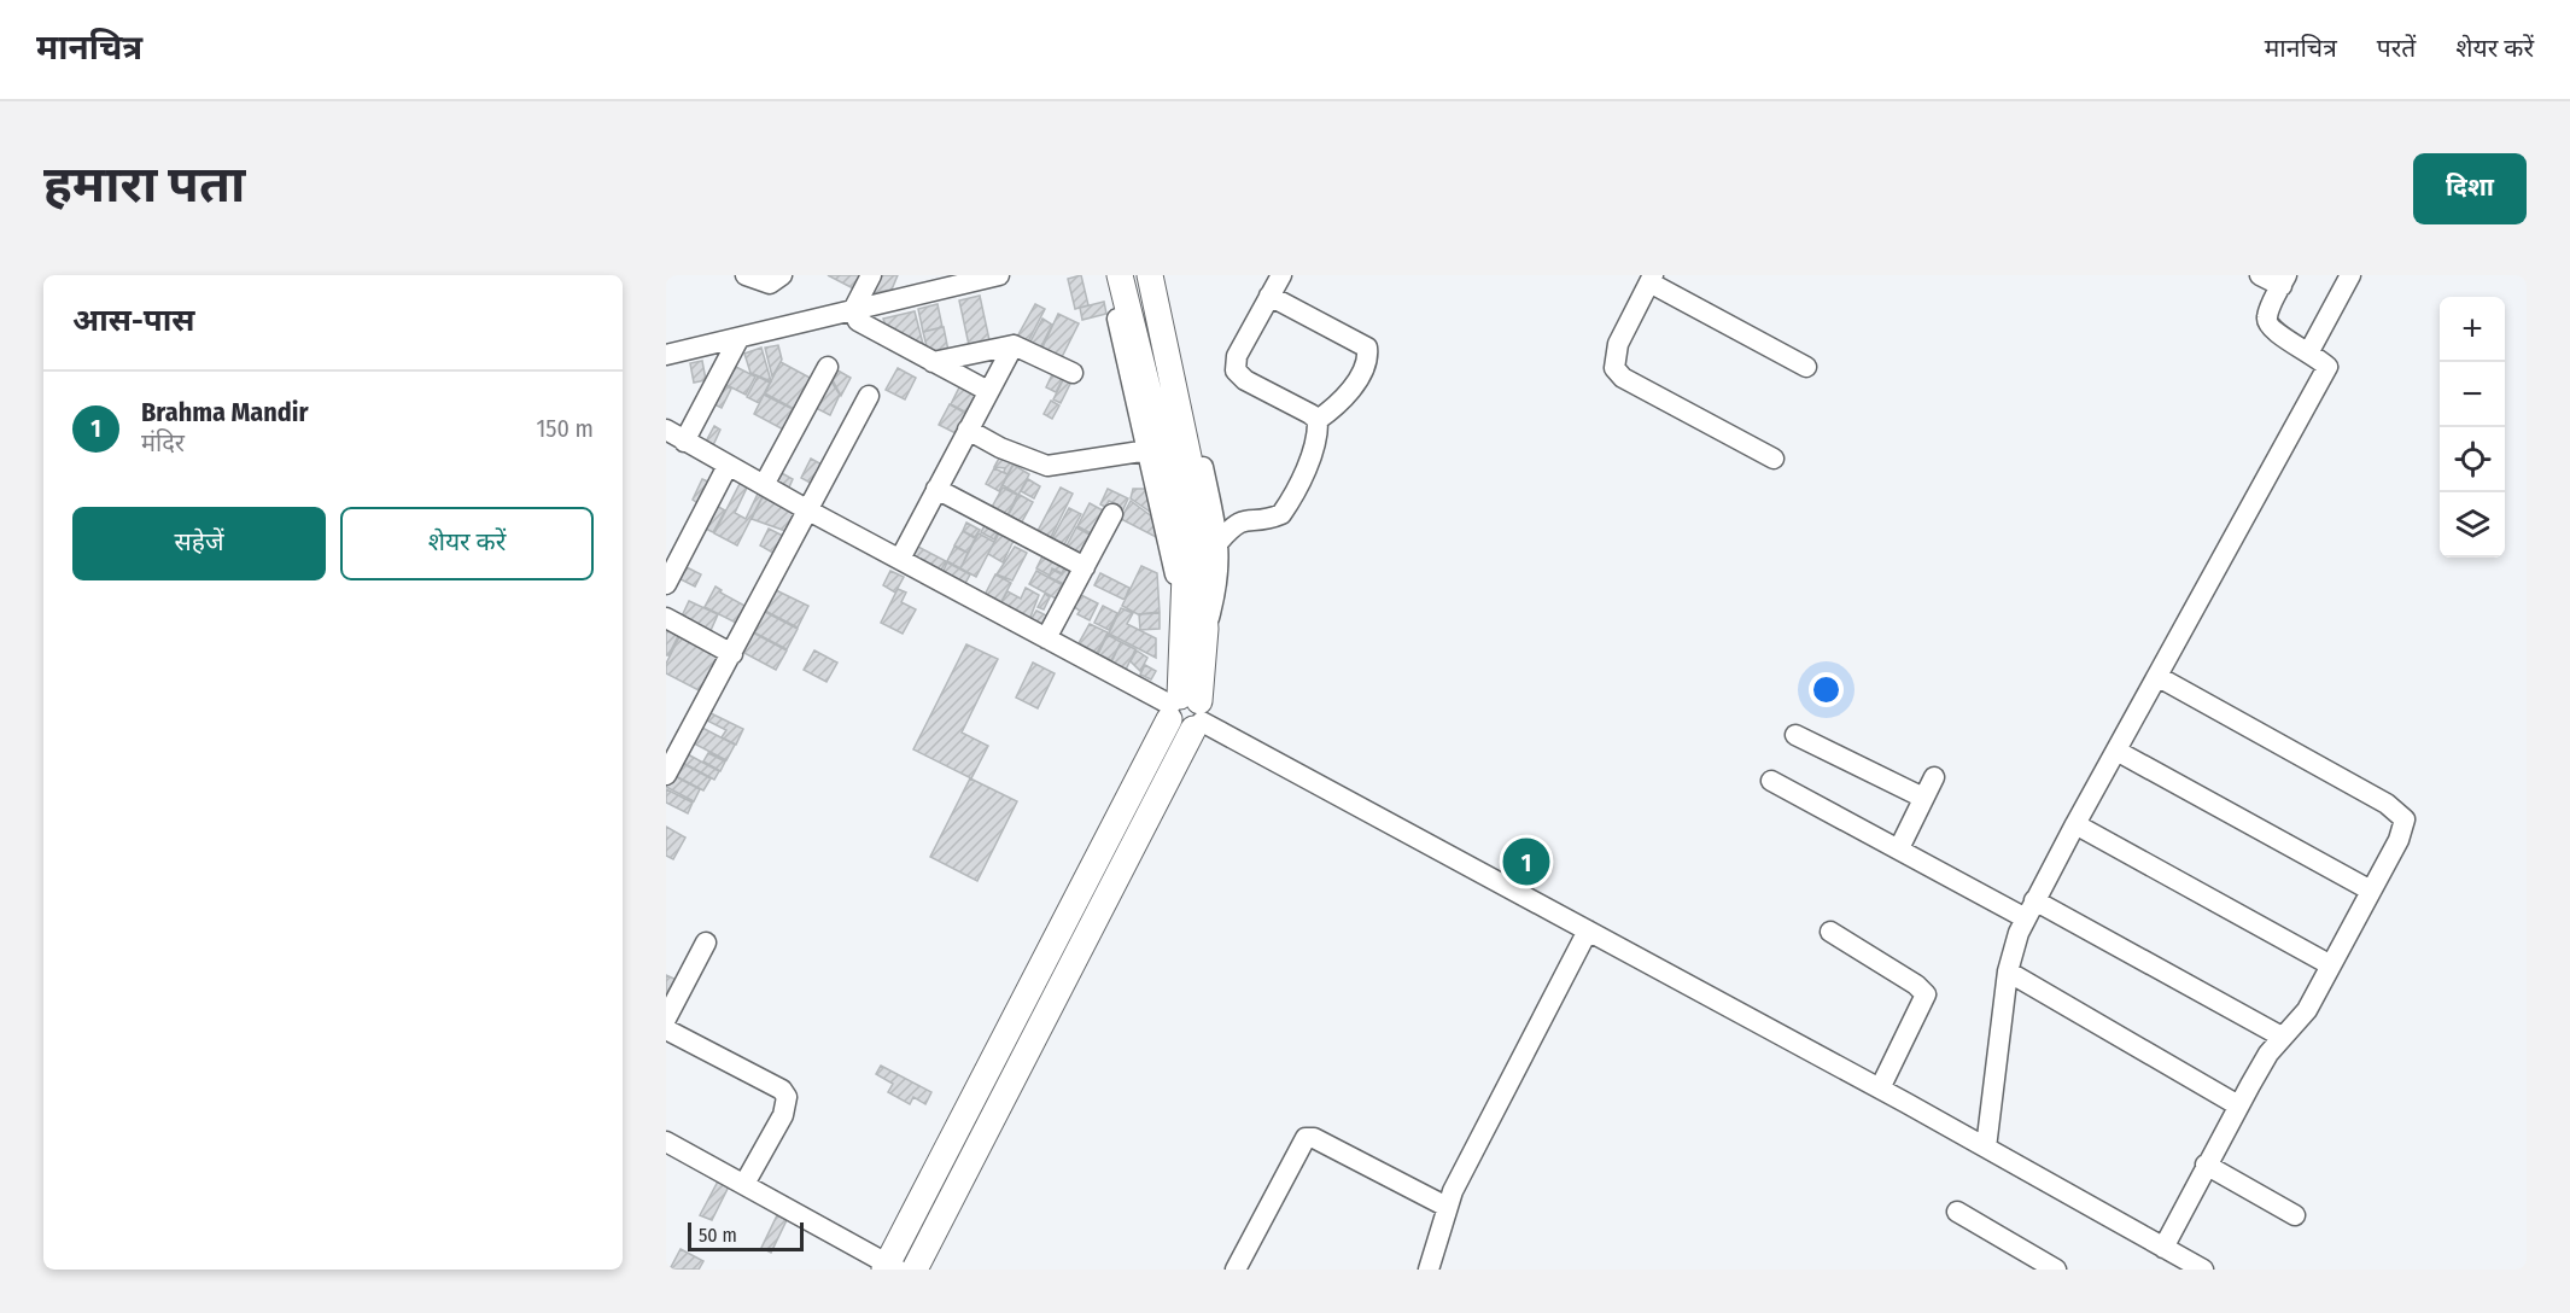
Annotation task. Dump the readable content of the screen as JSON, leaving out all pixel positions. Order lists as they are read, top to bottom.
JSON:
{
  "scale_bar": "50 m",
  "page": {
    "header": "मानचित्र",
    "nav": ["मानचित्र", "परतें", "शेयर करें"],
    "buttons": [
      "दिशा",
      ["सहेजें", "शेयर करें"]
    ],
    "title": "हमारा पता",
    "heading": "आस-पास",
    "map_buttons": ["+", "−"],
    "list": [
      {
        "mark": "1",
        "name": "Brahma Mandir",
        "note": "मंदिर",
        "value": "150 m"
      }
    ],
    "pins": "1",
    "scale": "50 m"
  }
}
